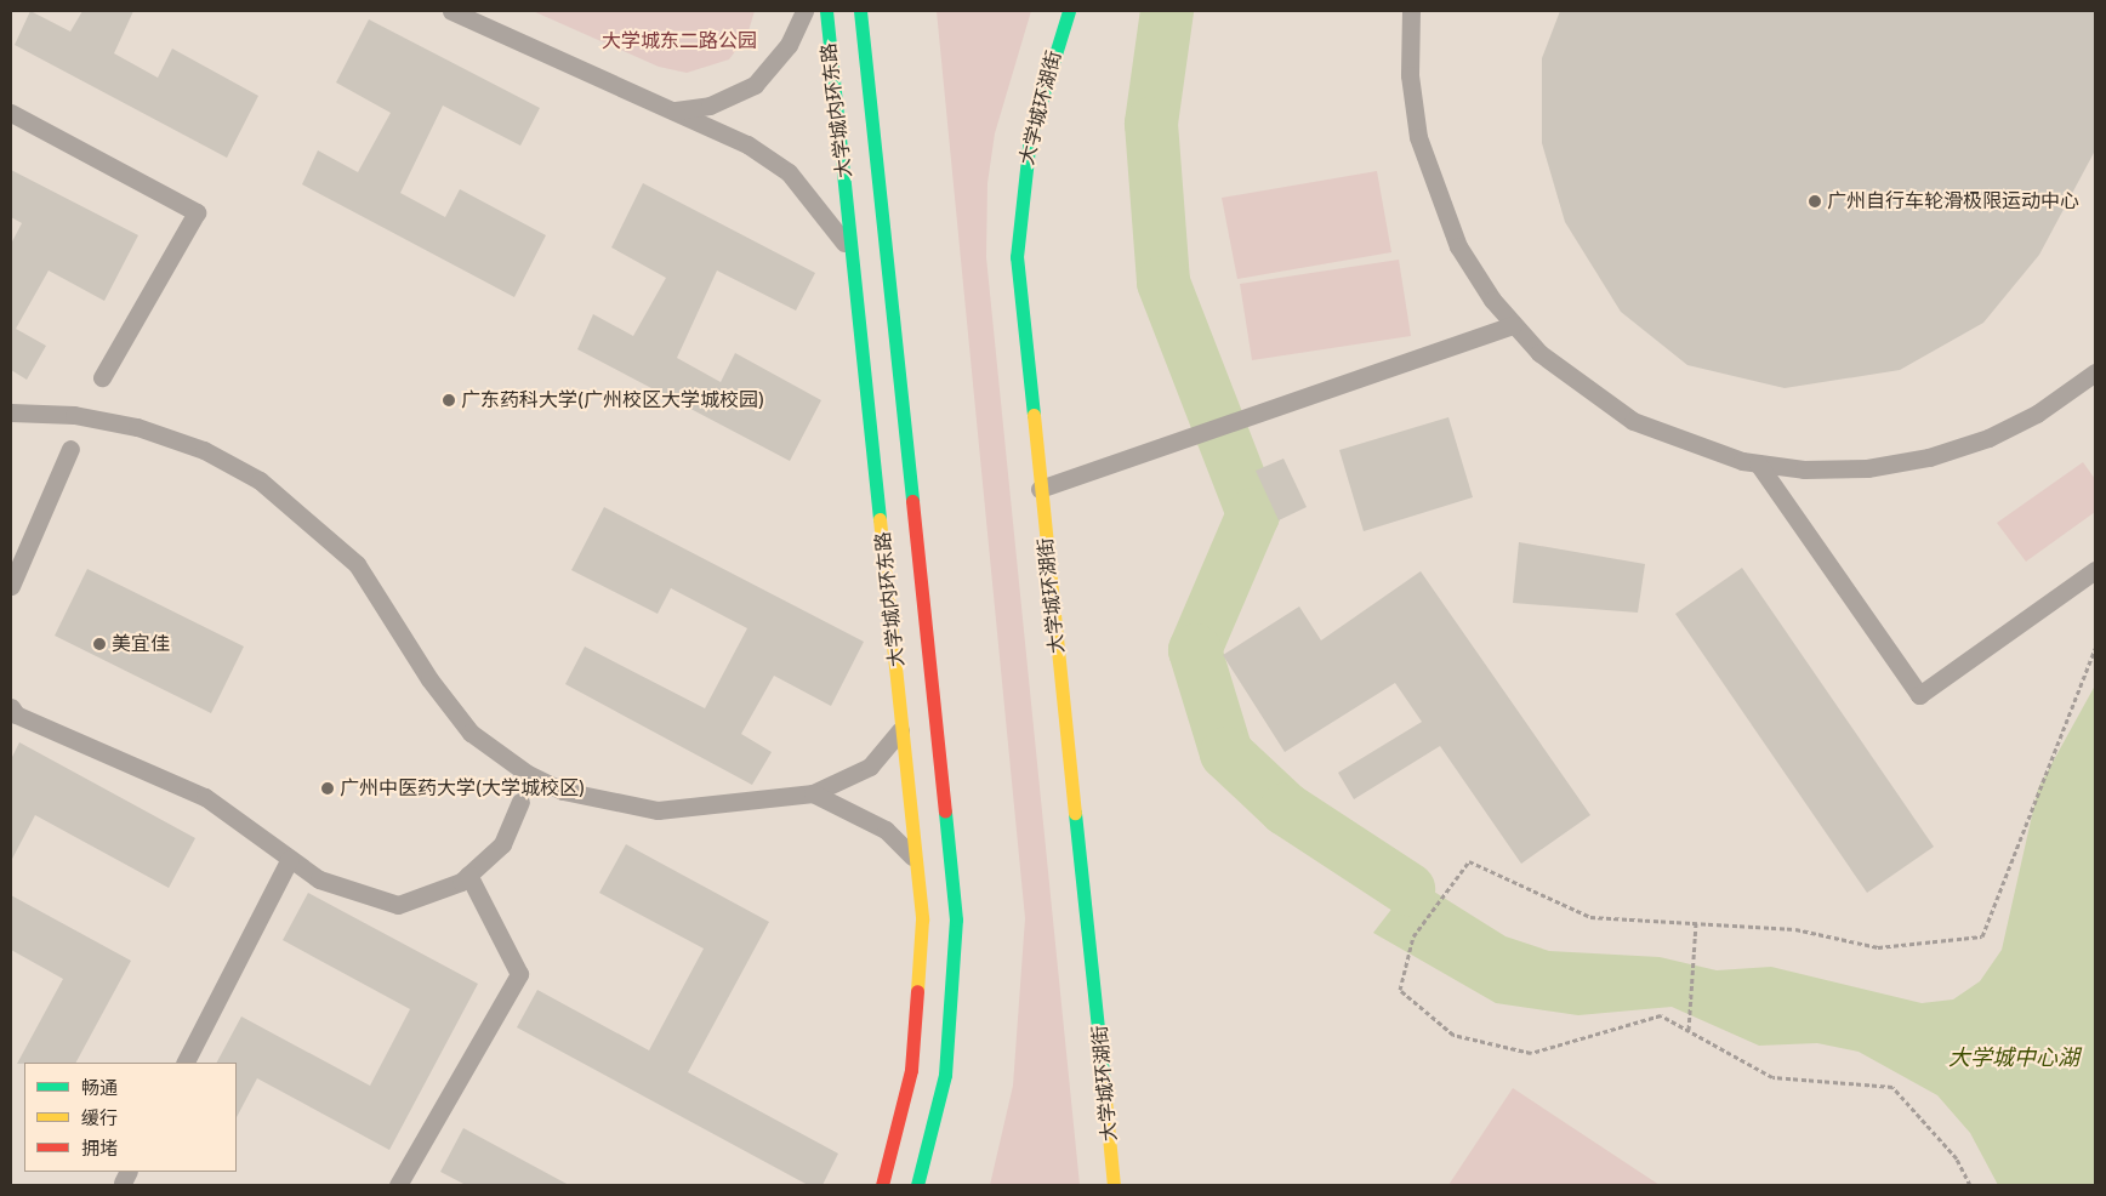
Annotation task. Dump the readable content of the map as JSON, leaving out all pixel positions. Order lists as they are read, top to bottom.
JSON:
{
  "streets": {
    "main road": ["大学城环湖街", "大学城内环东路"]
  },
  "water": ["大学城中心湖"],
  "parks": ["大学城东二路公园"],
  "places": [
    "广州自行车轮滑极限运动中心",
    "广东药科大学(广州校区大学城校园)",
    "美宜佳",
    "广州中医药大学(大学城校区)"
  ],
  "legend": ["畅通", "缓行", "拥堵"]
}
